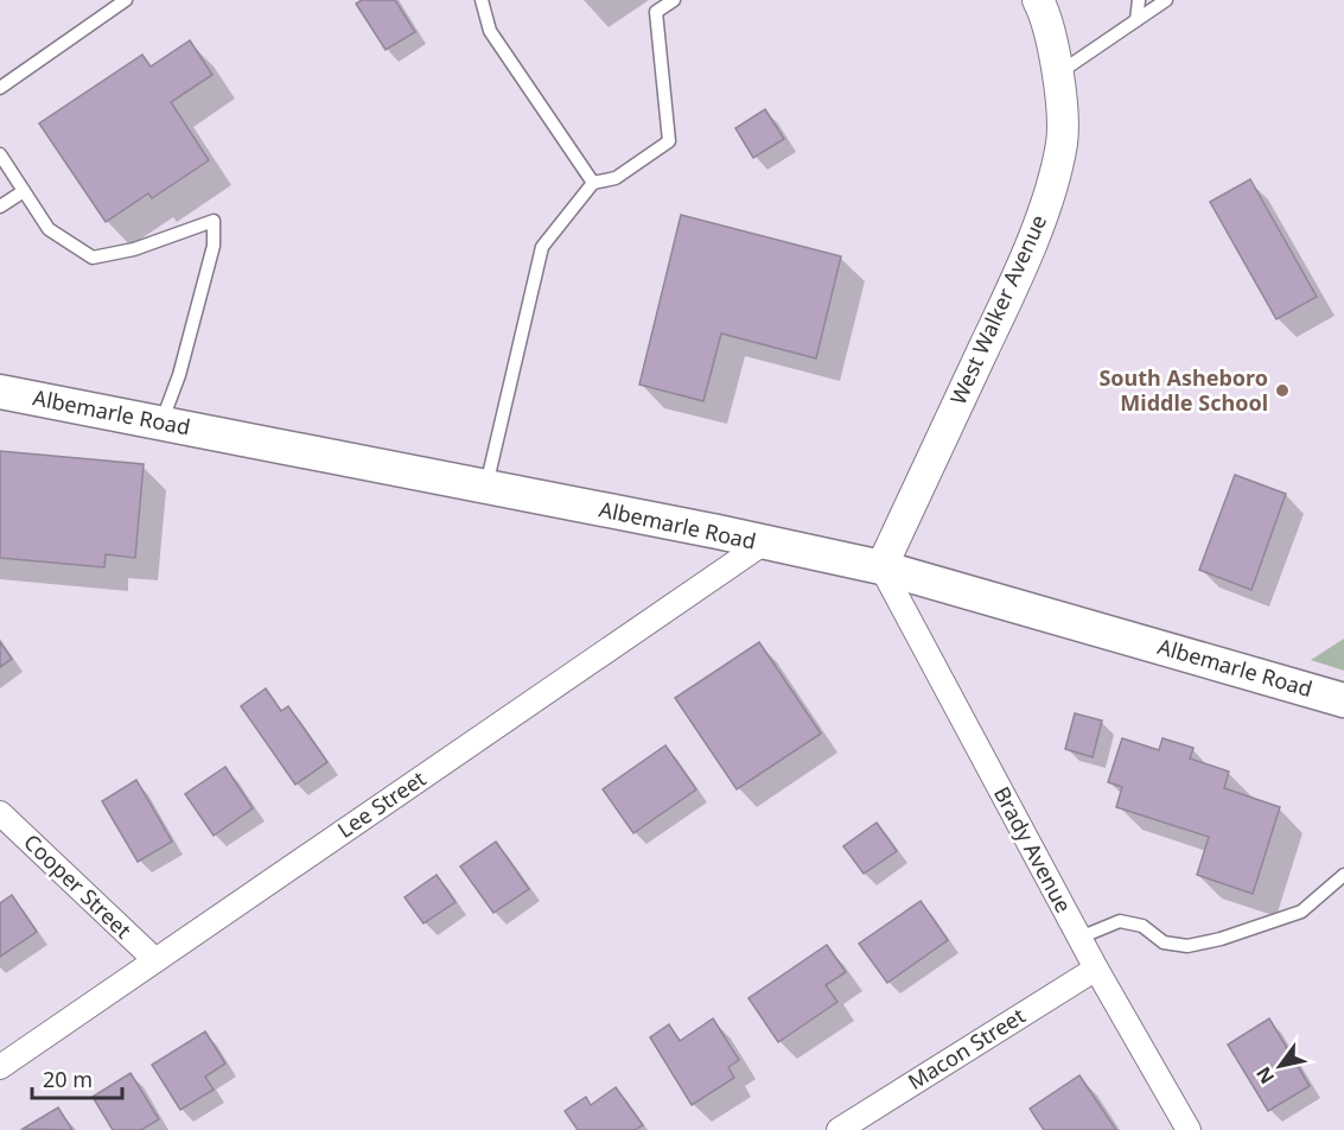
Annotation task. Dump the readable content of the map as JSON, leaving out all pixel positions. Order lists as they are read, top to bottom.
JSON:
{
  "streets": {
    "main road": ["Albemarle Road"],
    "street": [
      "West Walker Avenue",
      "Lee Street",
      "Brady Avenue",
      "Cooper Street",
      "Macon Street"
    ]
  },
  "crossings": [
    ["West Walker Avenue", "Albemarle Road"],
    ["West Walker Avenue", "Brady Avenue"],
    ["Albemarle Road", "Lee Street"],
    ["Albemarle Road", "Brady Avenue"],
    ["Lee Street", "Cooper Street"],
    ["Brady Avenue", "Macon Street"]
  ],
  "places": ["South Asheboro Middle School"],
  "scale_bar": "20 m",
  "north": "bottom left"
}
